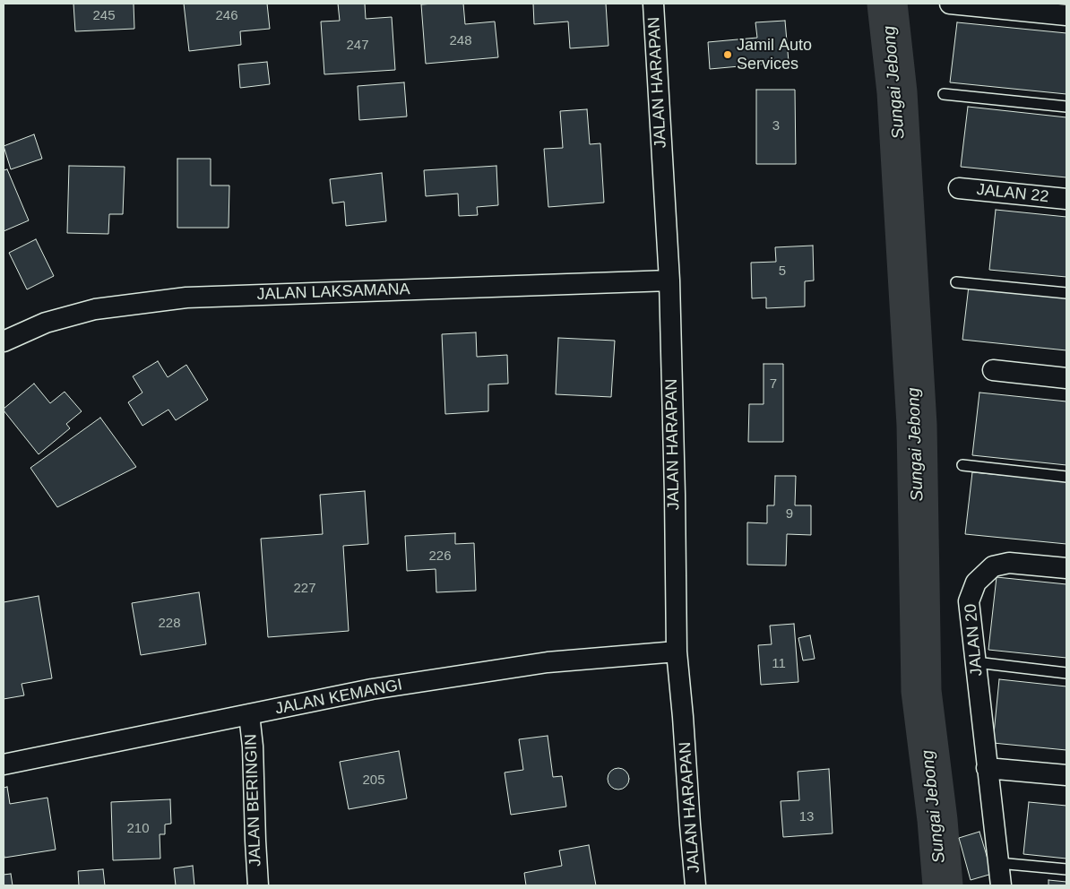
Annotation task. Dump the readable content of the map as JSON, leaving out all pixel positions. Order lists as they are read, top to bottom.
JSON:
{
  "streets": {
    "street": [
      "JALAN HARAPAN",
      "JALAN 22",
      "JALAN LAKSAMANA",
      "JALAN 20",
      "JALAN KEMANGI",
      "JALAN BERINGIN"
    ]
  },
  "crossings": [
    ["JALAN HARAPAN", "JALAN LAKSAMANA"],
    ["JALAN HARAPAN", "JALAN KEMANGI"],
    ["JALAN KEMANGI", "JALAN BERINGIN"]
  ],
  "water": ["Sungai Jebong"],
  "places": ["Jamil Auto Services"],
  "house_numbers": [
    "245",
    "246",
    "248",
    "247",
    "3",
    "5",
    "7",
    "9",
    "226",
    "227",
    "228",
    "11",
    "205",
    "13",
    "210"
  ]
}
